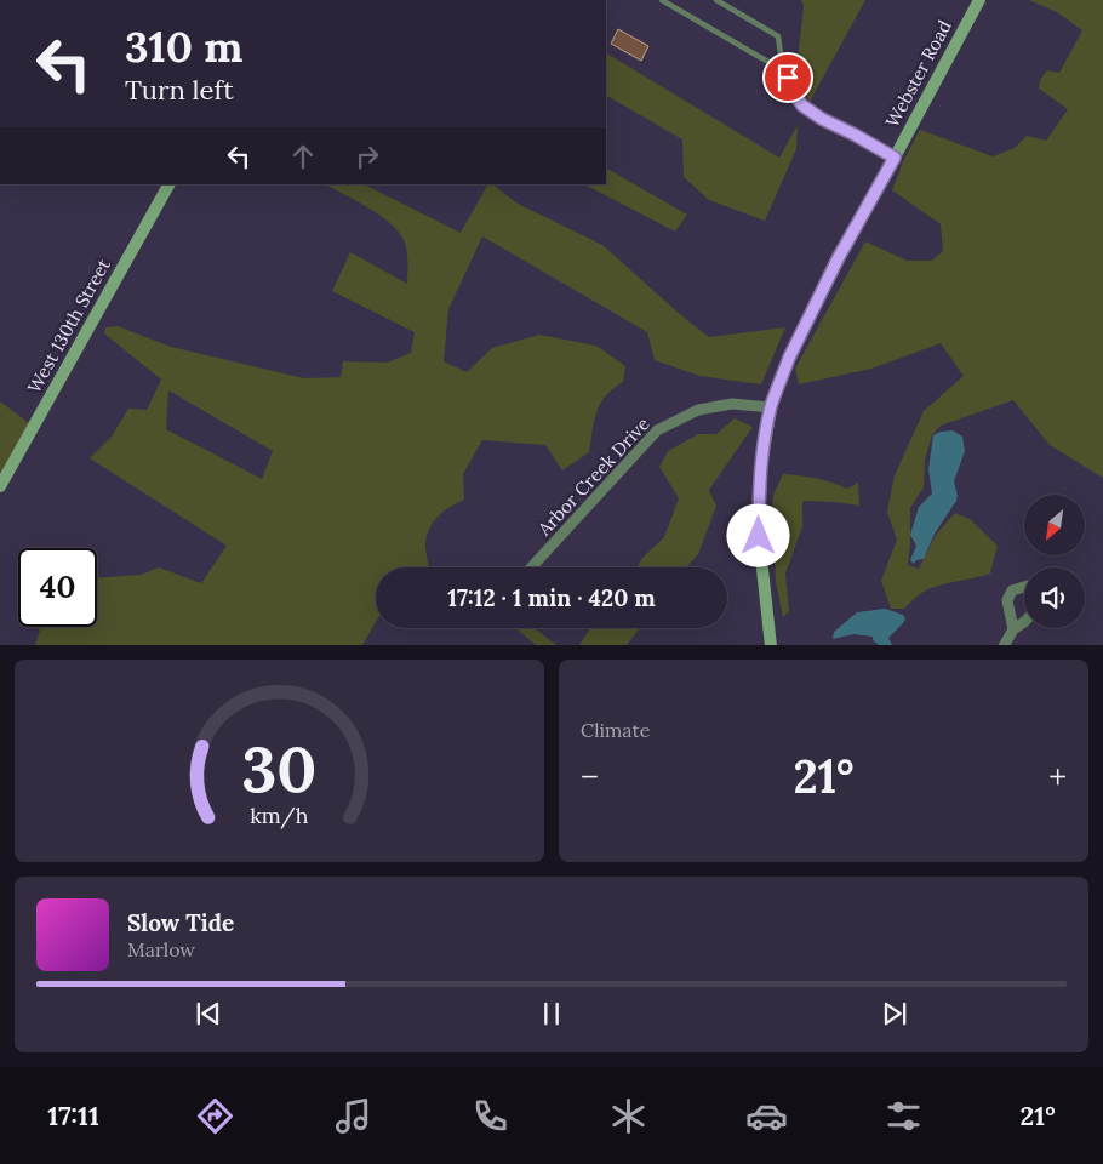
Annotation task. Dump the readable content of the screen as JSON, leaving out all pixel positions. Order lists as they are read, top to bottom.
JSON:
{
  "streets": {
    "street": ["Webster Road", "West 130th Street", "Arbor Creek Drive"]
  },
  "crossings": [
    ["Webster Road", "Arbor Creek Drive"]
  ],
  "north": "bottom left",
  "page": {
    "turn": ["310 m", "Turn left"],
    "limit": "40",
    "trip": "17:12 · 1 min · 420 m",
    "tile": "Climate",
    "heat": ["−", "21°", "+"],
    "song": ["Slow Tide", "Marlow"],
    "tabs": ["17:11", "21°"],
    "gauge": ["30", "km/h"]
  }
}
